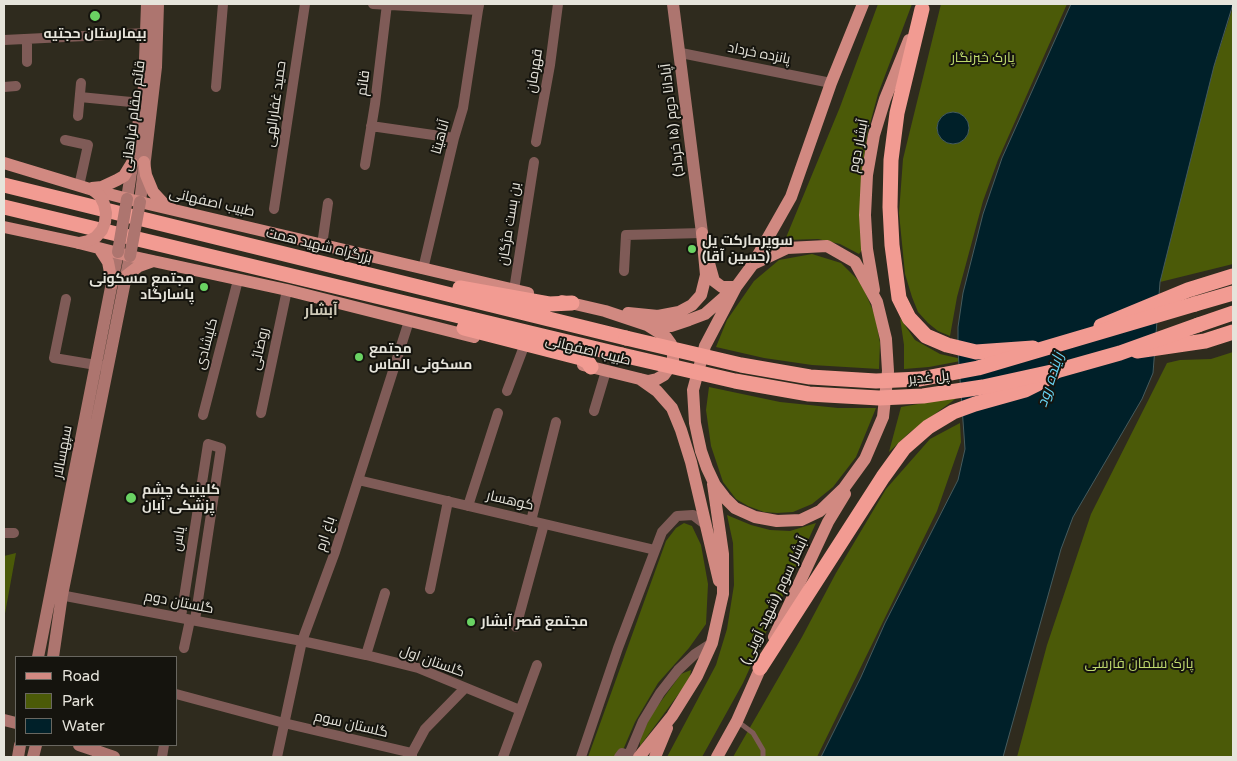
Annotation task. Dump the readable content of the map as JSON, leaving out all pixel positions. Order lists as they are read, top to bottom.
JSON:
{
  "streets": {
    "highway": ["بزرگراه شهید همت", "پل غدیر"],
    "main road": [
      "قائم مقام فراهانی",
      "آپادانا دوم (۱۵ خرداد)",
      "آبشار دوم",
      "طبیب اصفهانی",
      "سپهسالار",
      "آبشار سوم (شهید آوینی)"
    ],
    "street": [
      "پانزده خرداد",
      "قهرمان",
      "قائم",
      "حمید غفارالهی",
      "آناهیتا",
      "بن بست مژگان",
      "کلیشادی",
      "روضائی",
      "کوهسار",
      "باغ ارم",
      "یاس",
      "گلستان دوم",
      "گلستان اول",
      "گلستان سوم"
    ]
  },
  "crossings": [
    ["پانزده خرداد", "آپادانا دوم (۱۵ خرداد)"],
    ["قائم مقام فراهانی", "طبیب اصفهانی"],
    ["قائم مقام فراهانی", "سپهسالار"],
    ["آناهیتا", "طبیب اصفهانی"],
    ["طبیب اصفهانی", "بن بست مژگان"],
    ["طبیب اصفهانی", "کلیشادی"],
    ["طبیب اصفهانی", "روضائی"],
    ["طبیب اصفهانی", "سپهسالار"],
    ["طبیب اصفهانی", "باغ ارم"],
    ["بزرگراه شهید همت", "پل غدیر"],
    ["سپهسالار", "گلستان دوم"],
    ["کوهسار", "باغ ارم"],
    ["باغ ارم", "گلستان دوم"],
    ["باغ ارم", "گلستان اول"],
    ["باغ ارم", "گلستان سوم"],
    ["یاس", "گلستان دوم"],
    ["گلستان دوم", "گلستان اول"]
  ],
  "districts": ["آبشار"],
  "water": ["زاینده رود"],
  "parks": ["پارک خبرنگار", "پارک سلمان فارسی"],
  "places": [
    "بیمارستان حجتیه",
    "سوپرمارکت پل (حسین آقا)",
    "مجتمع مسکونی پاسارگاد",
    "مجتمع مسکونی الماس",
    "کلینیک چشم پزشکی آبان",
    "مجتمع قصر آبشار"
  ],
  "legend": ["Road", "Park", "Water"]
}
